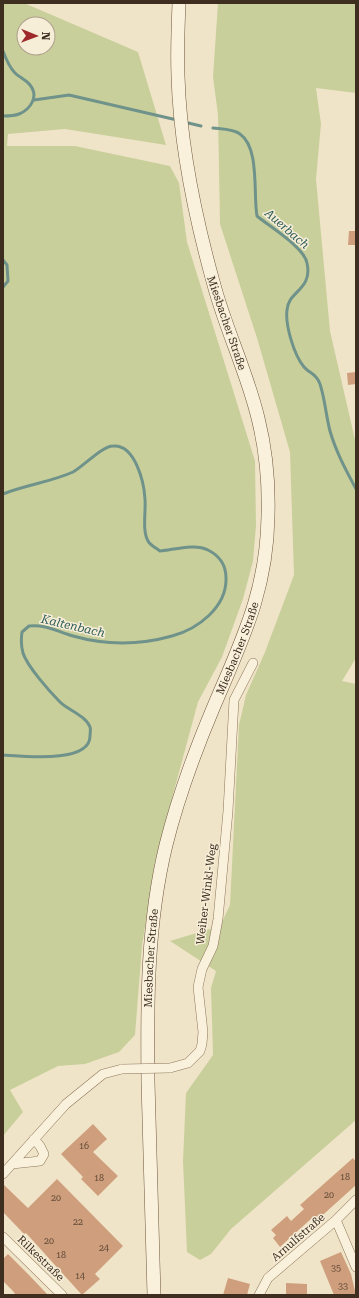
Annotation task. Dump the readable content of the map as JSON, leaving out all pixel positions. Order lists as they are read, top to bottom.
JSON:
{
  "streets": {
    "main road": ["Miesbacher Straße"],
    "street": ["Weiher-Winkl-Weg", "Arnulfstraße", "Rilkestraße"]
  },
  "water": ["Auerbach", "Kaltenbach"],
  "house_numbers": [
    "16",
    "18",
    "18",
    "20",
    "20",
    "22",
    "20",
    "24",
    "18",
    "35",
    "14",
    "33"
  ],
  "north": "right"
}
